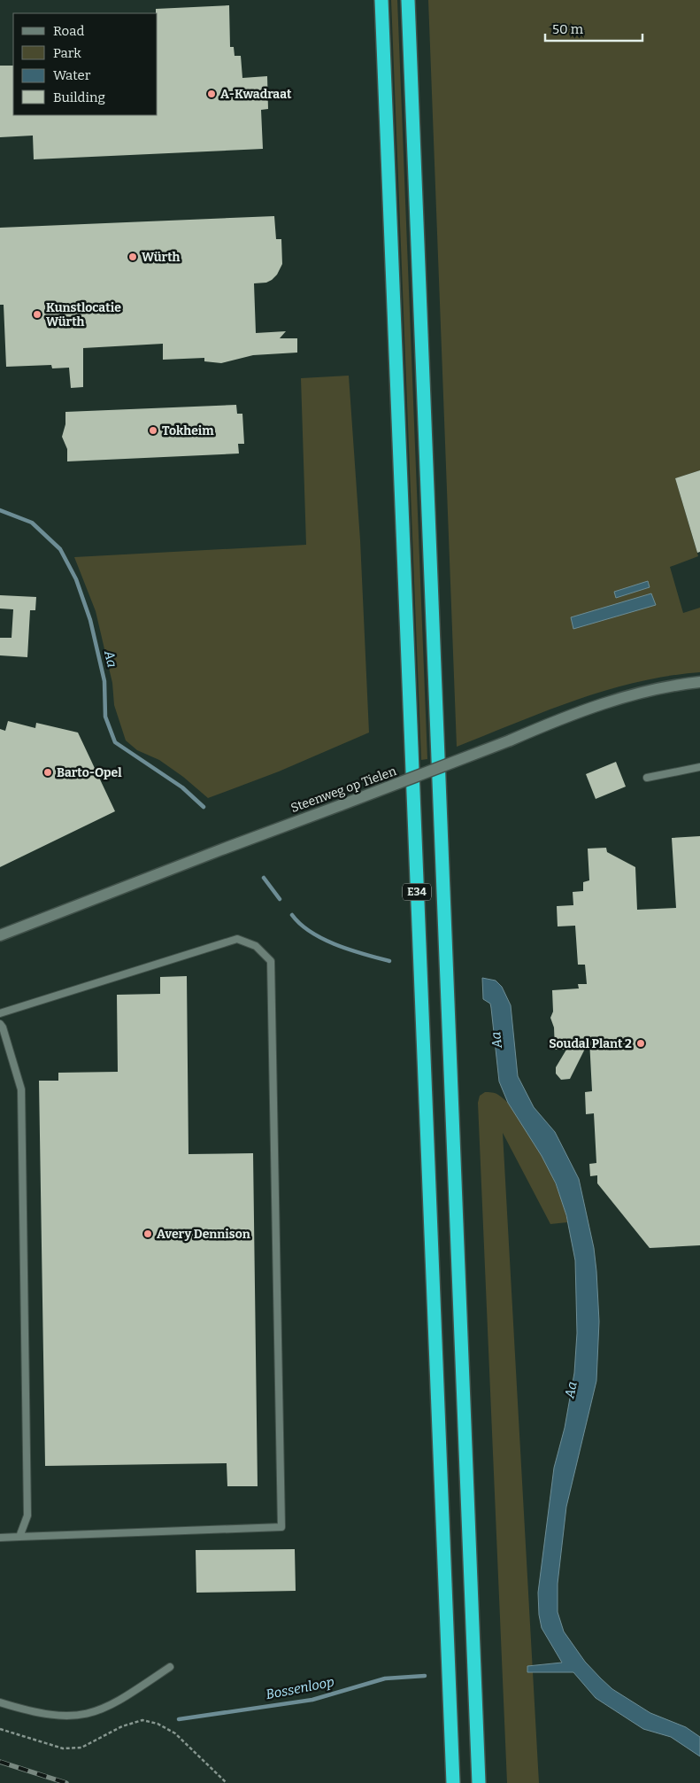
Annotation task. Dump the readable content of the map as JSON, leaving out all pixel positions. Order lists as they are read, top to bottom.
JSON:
{
  "streets": {
    "highway": ["E34"],
    "street": ["Steenweg op Tielen"]
  },
  "water": ["Aa", "Bossenloop"],
  "places": [
    "A-Kwadraat",
    "Würth",
    "Kunstlocatie Würth",
    "Tokheim",
    "Barto-Opel",
    "Soudal Plant 2",
    "Avery Dennison"
  ],
  "legend": [
    "Road",
    "Park",
    "Water",
    "Building"
  ],
  "scale_bar": "50 m"
}
